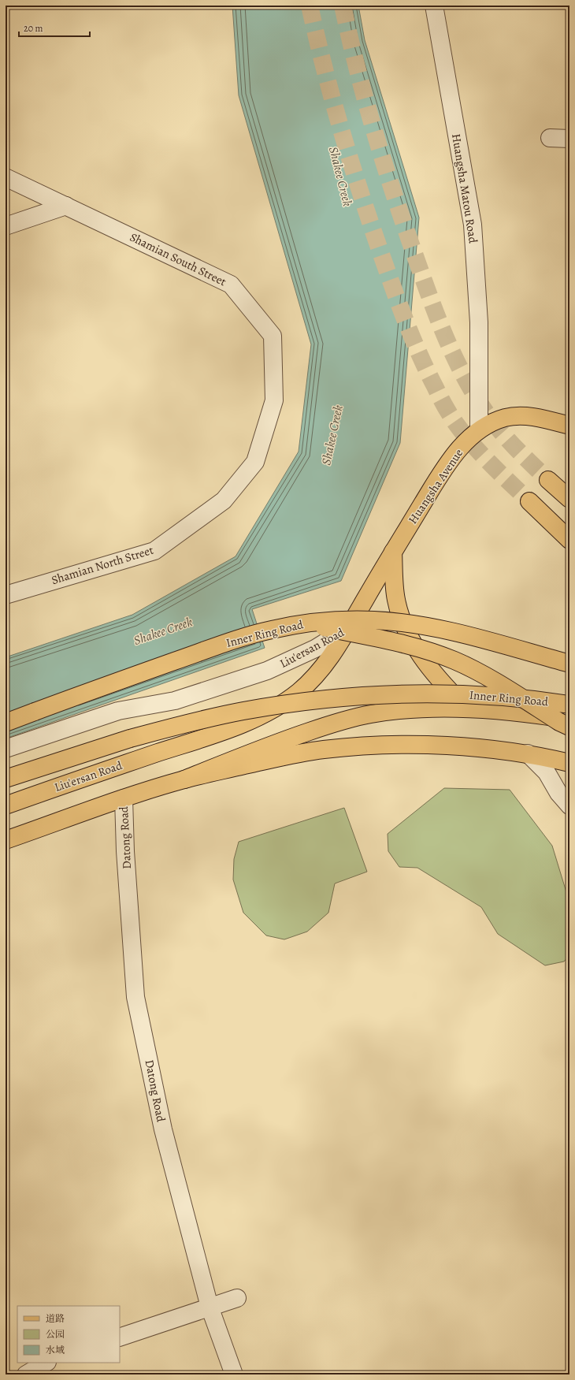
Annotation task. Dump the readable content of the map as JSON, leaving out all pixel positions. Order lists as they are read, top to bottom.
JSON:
{
  "streets": {
    "main road": ["Huangsha Avenue", "Inner Ring Road", "Liu'ersan Road"],
    "street": [
      "Huangsha Matou Road",
      "Shamian South Street",
      "Shamian North Street",
      "Datong Road"
    ]
  },
  "crossings": [
    ["Huangsha Matou Road", "Huangsha Avenue"],
    ["Shamian South Street", "Shamian North Street"],
    ["Huangsha Avenue", "Liu'ersan Road"]
  ],
  "water": ["Shakee Creek"],
  "legend": ["道路", "公园", "水域"],
  "scale_bar": "20 m"
}
